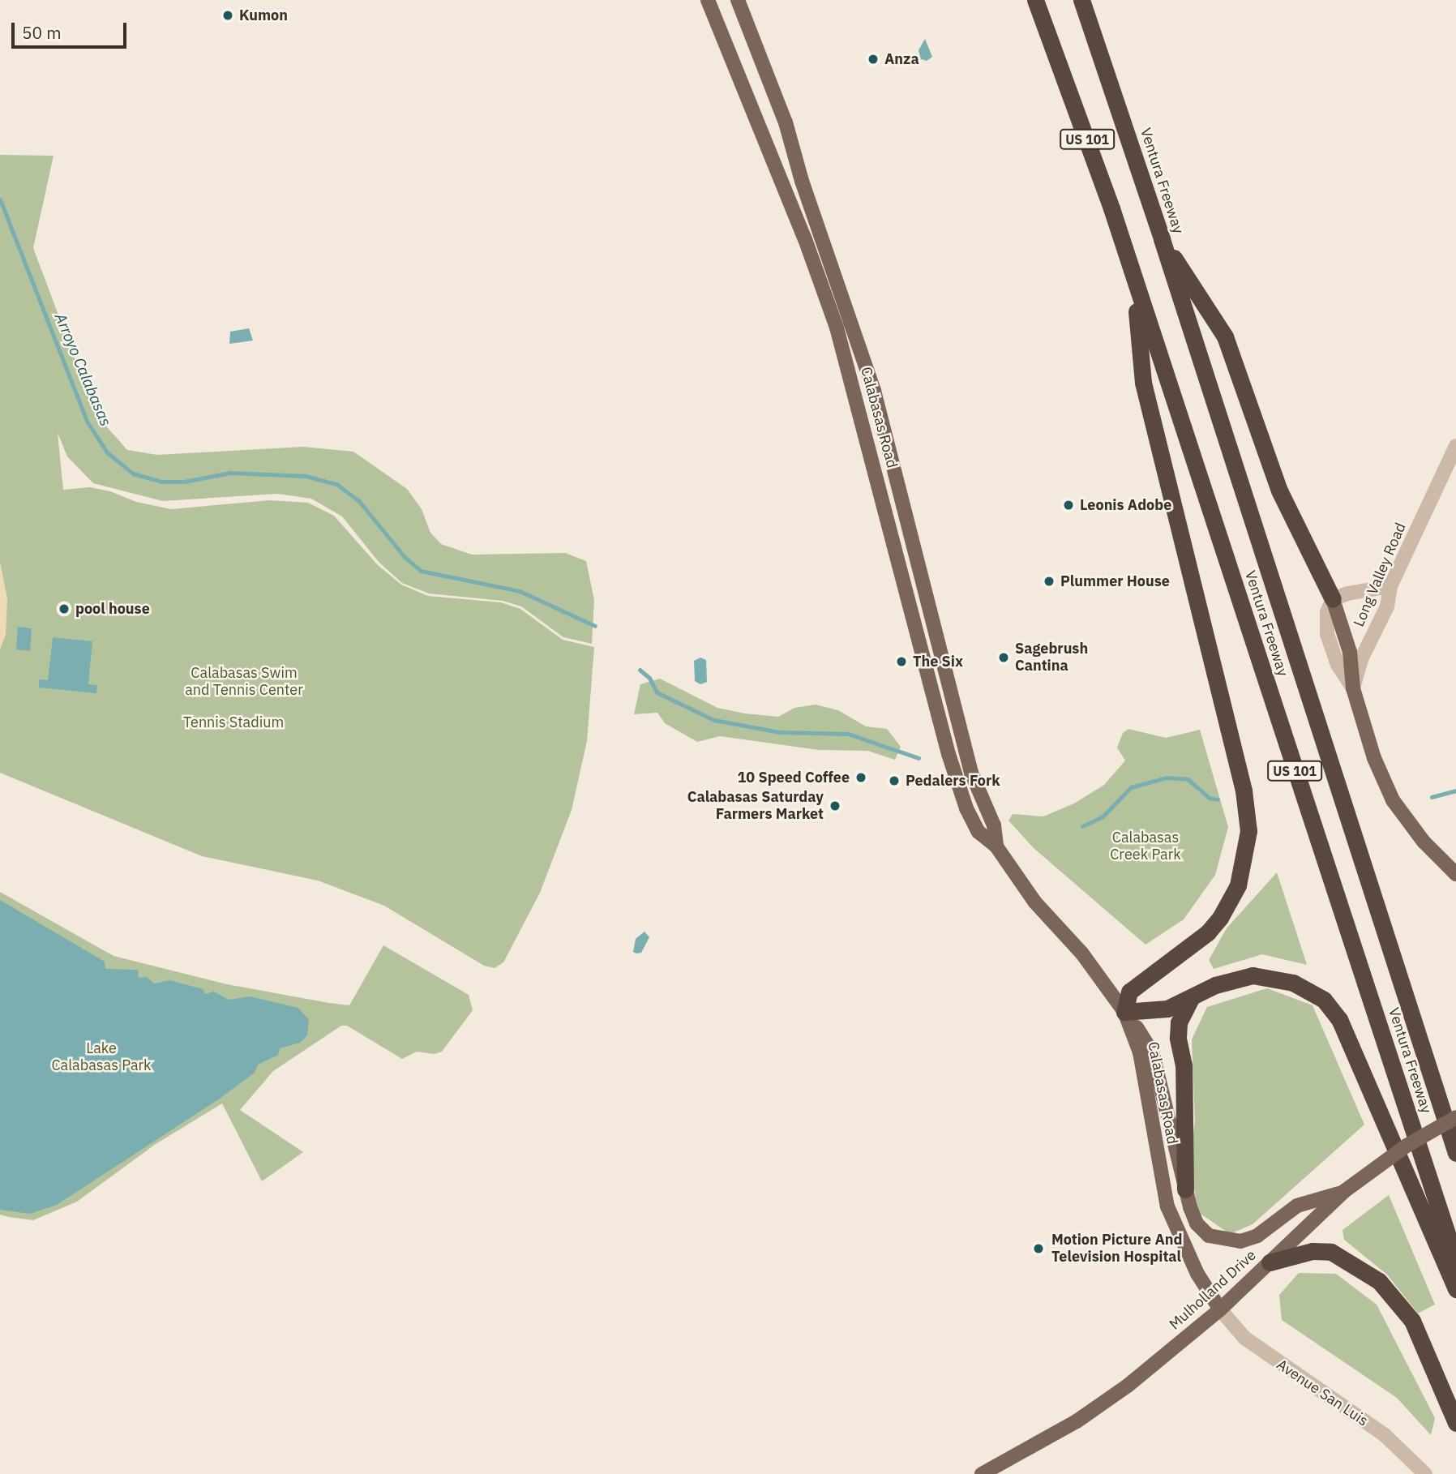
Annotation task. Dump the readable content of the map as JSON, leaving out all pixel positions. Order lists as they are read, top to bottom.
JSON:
{
  "streets": {
    "highway": ["US 101", "Ventura Freeway"],
    "main road": ["Calabasas Road", "Mulholland Drive"],
    "street": ["Long Valley Road", "Avenue San Luis"]
  },
  "crossings": [
    ["Calabasas Road", "Mulholland Drive"],
    ["Calabasas Road", "Avenue San Luis"],
    ["Mulholland Drive", "Avenue San Luis"]
  ],
  "water": ["Arroyo Calabasas"],
  "parks": [
    "Calabasas Swim and Tennis Center",
    "Tennis Stadium",
    "Calabasas Creek Park",
    "Lake Calabasas Park"
  ],
  "places": [
    "Kumon",
    "Anza",
    "Leonis Adobe",
    "Plummer House",
    "pool house",
    "Sagebrush Cantina",
    "The Six",
    "10 Speed Coffee",
    "Pedalers Fork",
    "Calabasas Saturday Farmers Market",
    "Motion Picture And Television Hospital"
  ],
  "scale_bar": "50 m"
}
